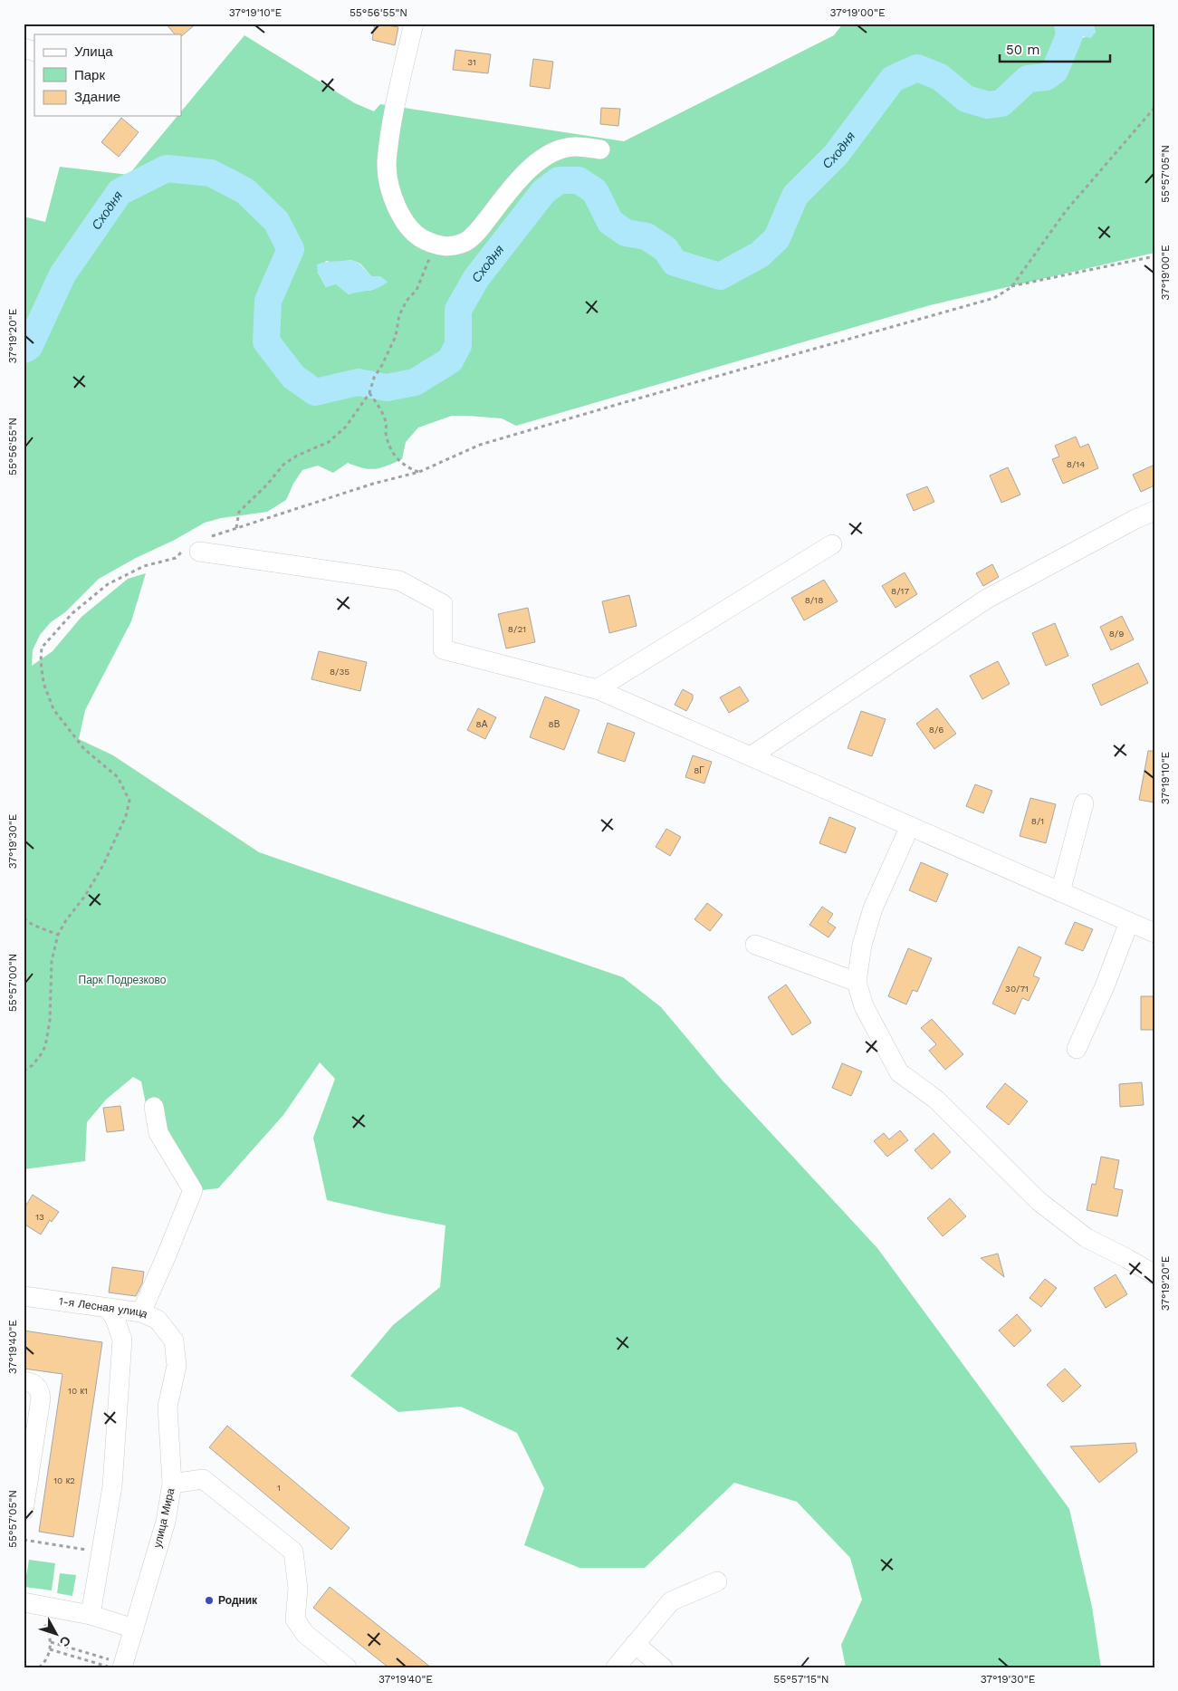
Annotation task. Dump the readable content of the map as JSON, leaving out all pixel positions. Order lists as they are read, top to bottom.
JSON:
{
  "streets": {
    "street": ["1-я Лесная улица", "улица Мира"]
  },
  "crossings": [
    ["1-я Лесная улица", "улица Мира"]
  ],
  "water": ["Сходня"],
  "parks": ["Парк Подрезково"],
  "places": ["Родник"],
  "house_numbers": [
    "31",
    "8/14",
    "8/17",
    "8/18",
    "8/21",
    "8/9",
    "8/35",
    "8А",
    "8В",
    "8/6",
    "8Г",
    "8/1",
    "30/71",
    "13",
    "10 к1",
    "10 к2",
    "1"
  ],
  "legend": ["Улица", "Парк", "Здание"],
  "scale_bar": "50 m",
  "north": "bottom right",
  "coordinates": [
    "37°19'10\"E",
    "55°56'55\"N",
    "37°19'00\"E",
    "55°57'05\"N",
    "37°19'20\"E",
    "37°19'30\"E",
    "55°57'00\"N",
    "37°19'40\"E",
    "55°57'15\"N"
  ]
}
